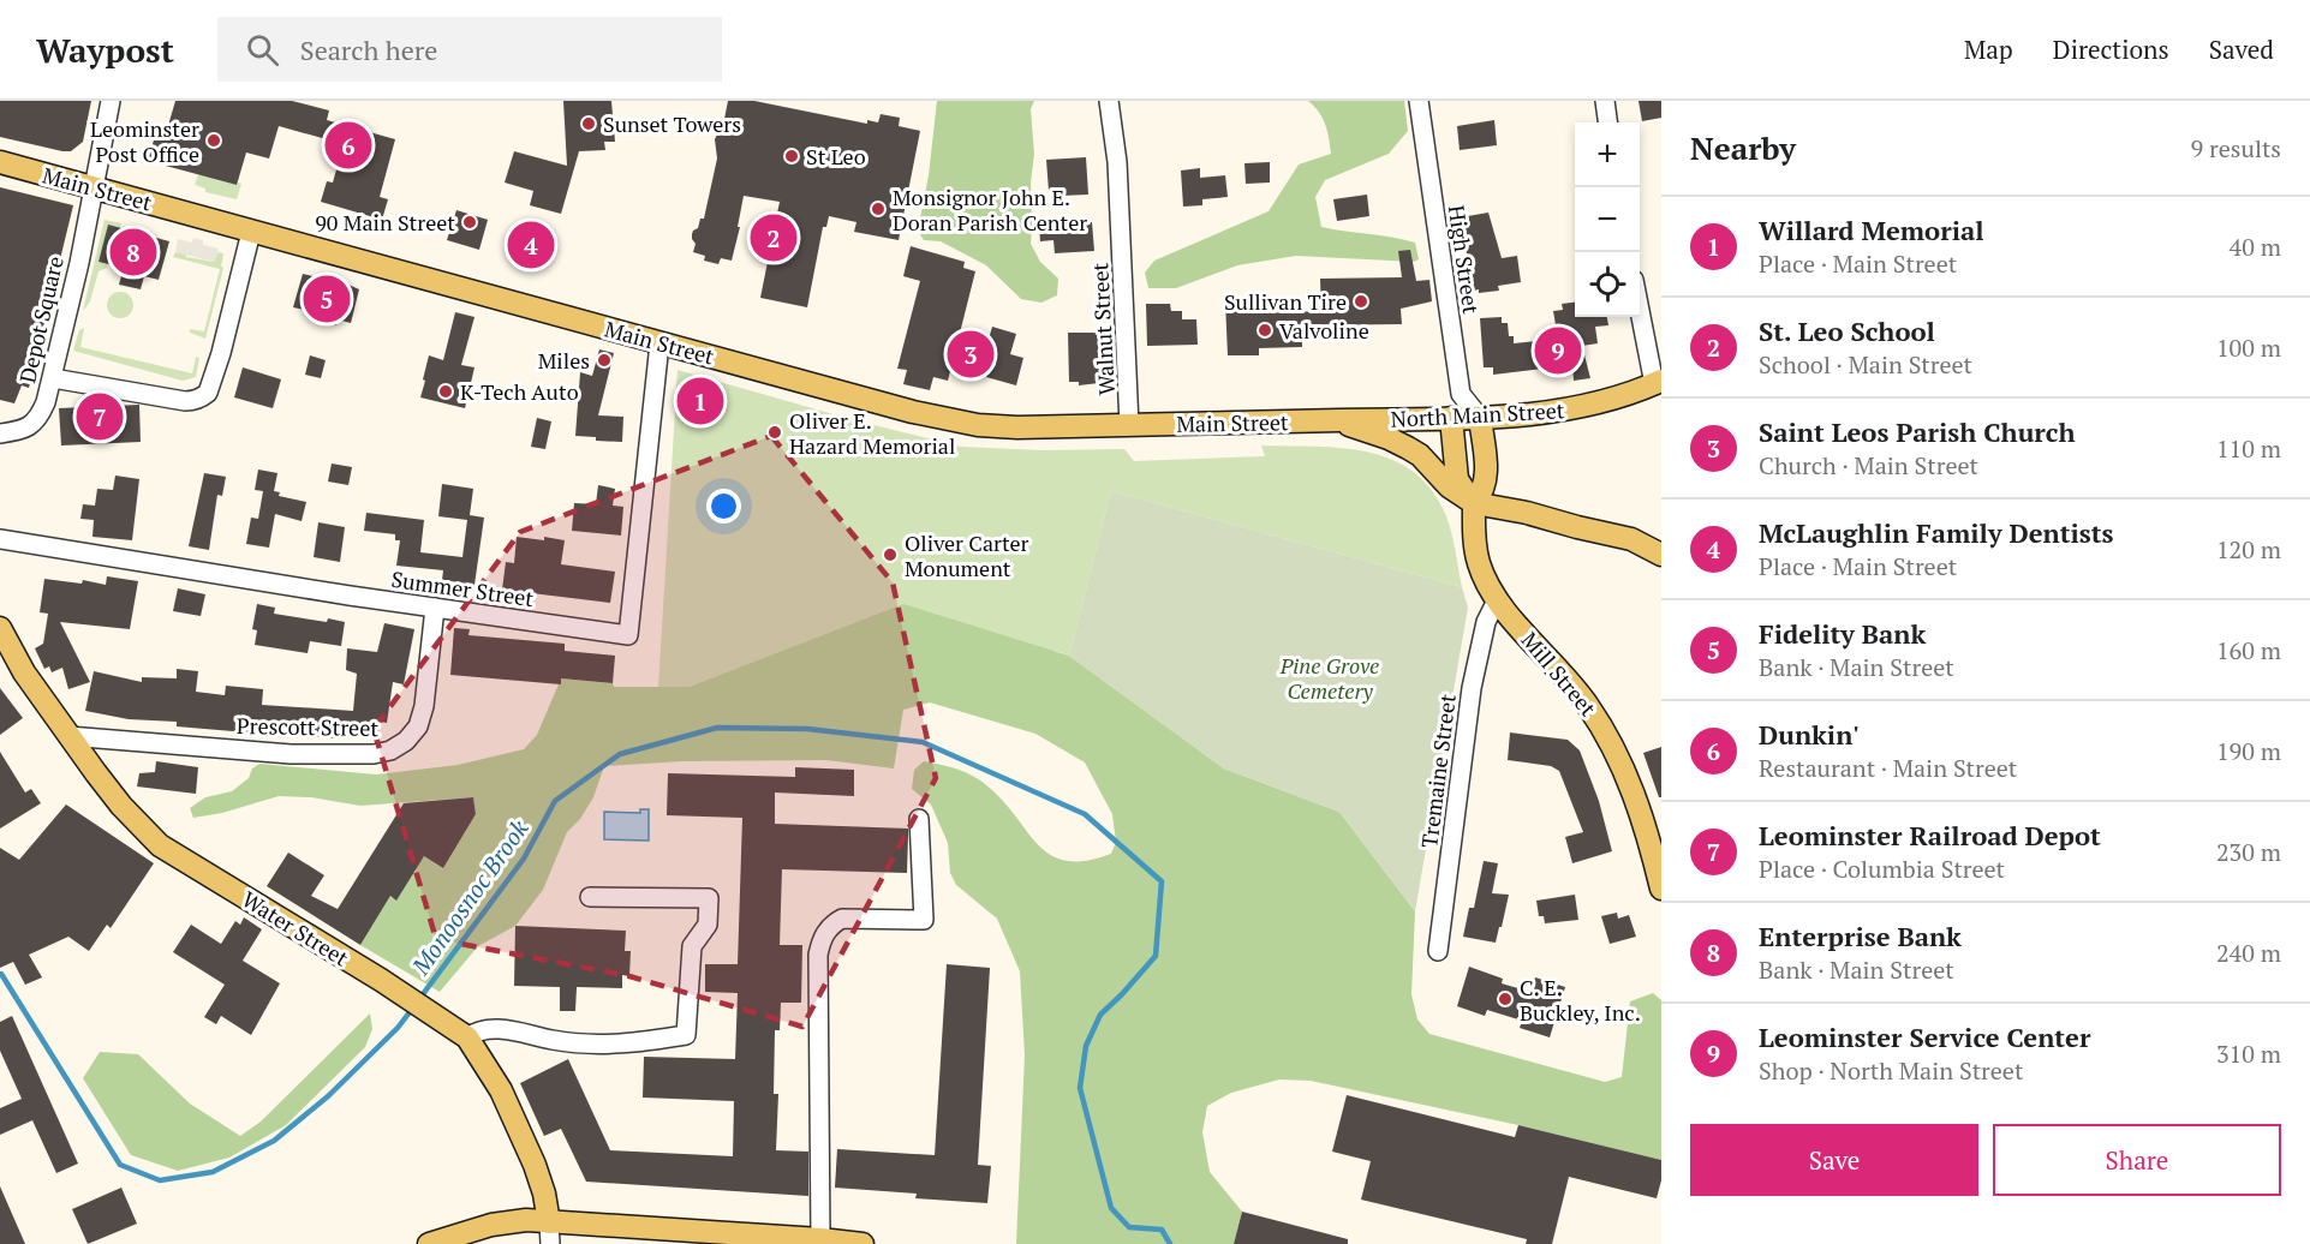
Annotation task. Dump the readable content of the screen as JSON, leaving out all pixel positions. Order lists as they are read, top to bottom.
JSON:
{
  "streets": {
    "main road": [
      "Main Street",
      "North Main Street",
      "Mill Street",
      "Water Street"
    ],
    "street": [
      "High Street",
      "Depot Square",
      "Walnut Street",
      "Summer Street",
      "Prescott Street",
      "Tremaine Street"
    ]
  },
  "crossings": [
    ["Main Street", "Depot Square"],
    ["Main Street", "Walnut Street"],
    ["Main Street", "North Main Street"],
    ["Main Street", "Summer Street"],
    ["Summer Street", "Prescott Street"],
    ["Mill Street", "Tremaine Street"],
    ["Prescott Street", "Water Street"]
  ],
  "water": ["Monoosnoc Brook"],
  "parks": ["Pine Grove Cemetery"],
  "places": [
    "Sunset Towers",
    "Leominster Post Office",
    "St Leo",
    "Monsignor John E. Doran Parish Center",
    "90 Main Street",
    "Sullivan Tire",
    "Valvoline",
    "Miles",
    "K-Tech Auto",
    "Oliver E. Hazard Memorial",
    "Oliver Carter Monument",
    "C. E. Buckley, Inc."
  ],
  "page": {
    "header": "Waypost",
    "search": "Search here",
    "nav": ["Map", "Directions", "Saved"],
    "heading": ["Nearby", "9 results"],
    "pins": [
      "6",
      "2",
      "4",
      "8",
      "5",
      "9",
      "3",
      "1",
      "7"
    ],
    "map_buttons": ["+", "−"],
    "list": [
      {
        "mark": "1",
        "name": "Willard Memorial",
        "note": "Place · Main Street",
        "value": "40 m"
      },
      {
        "mark": "2",
        "name": "St. Leo School",
        "note": "School · Main Street",
        "value": "100 m"
      },
      {
        "mark": "3",
        "name": "Saint Leos Parish Church",
        "note": "Church · Main Street",
        "value": "110 m"
      },
      {
        "mark": "4",
        "name": "McLaughlin Family Dentists",
        "note": "Place · Main Street",
        "value": "120 m"
      },
      {
        "mark": "5",
        "name": "Fidelity Bank",
        "note": "Bank · Main Street",
        "value": "160 m"
      },
      {
        "mark": "6",
        "name": "Dunkin'",
        "note": "Restaurant · Main Street",
        "value": "190 m"
      },
      {
        "mark": "7",
        "name": "Leominster Railroad Depot",
        "note": "Place · Columbia Street",
        "value": "230 m"
      },
      {
        "mark": "8",
        "name": "Enterprise Bank",
        "note": "Bank · Main Street",
        "value": "240 m"
      },
      {
        "mark": "9",
        "name": "Leominster Service Center",
        "note": "Shop · North Main Street",
        "value": "310 m"
      }
    ],
    "buttons": ["Save", "Share"]
  }
}
